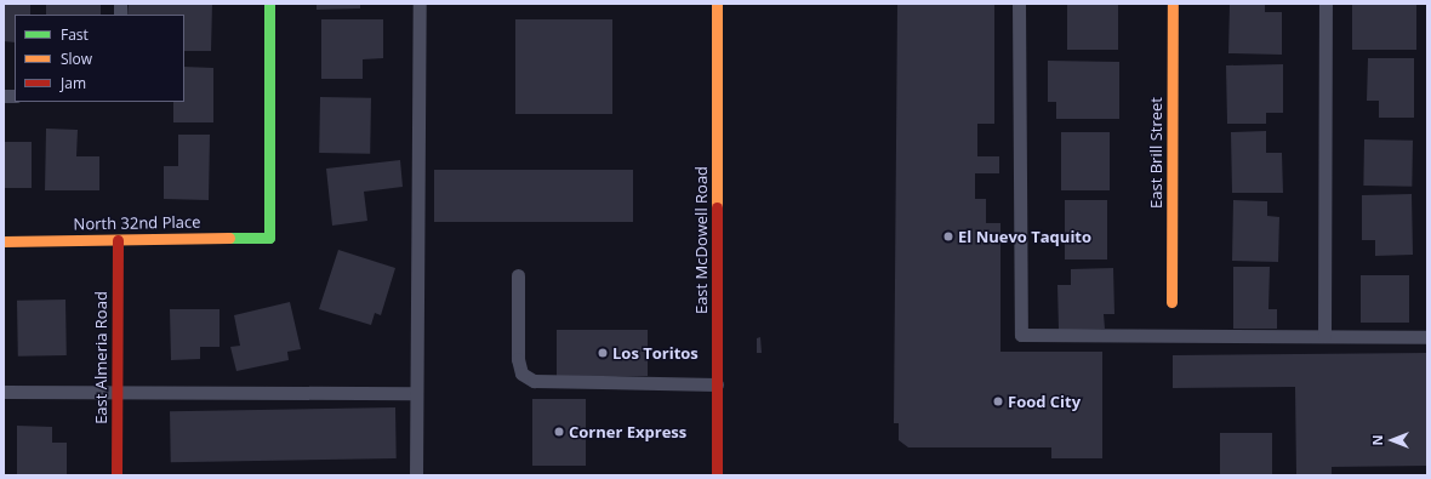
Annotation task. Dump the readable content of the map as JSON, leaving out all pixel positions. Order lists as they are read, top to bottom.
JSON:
{
  "streets": {
    "street": [
      "East Brill Street",
      "North 32nd Place",
      "East McDowell Road",
      "East Almeria Road"
    ]
  },
  "crossings": [
    ["North 32nd Place", "East Almeria Road"]
  ],
  "places": [
    "El Nuevo Taquito",
    "Los Toritos",
    "Food City",
    "Corner Express"
  ],
  "legend": ["Fast", "Slow", "Jam"],
  "north": "left"
}
